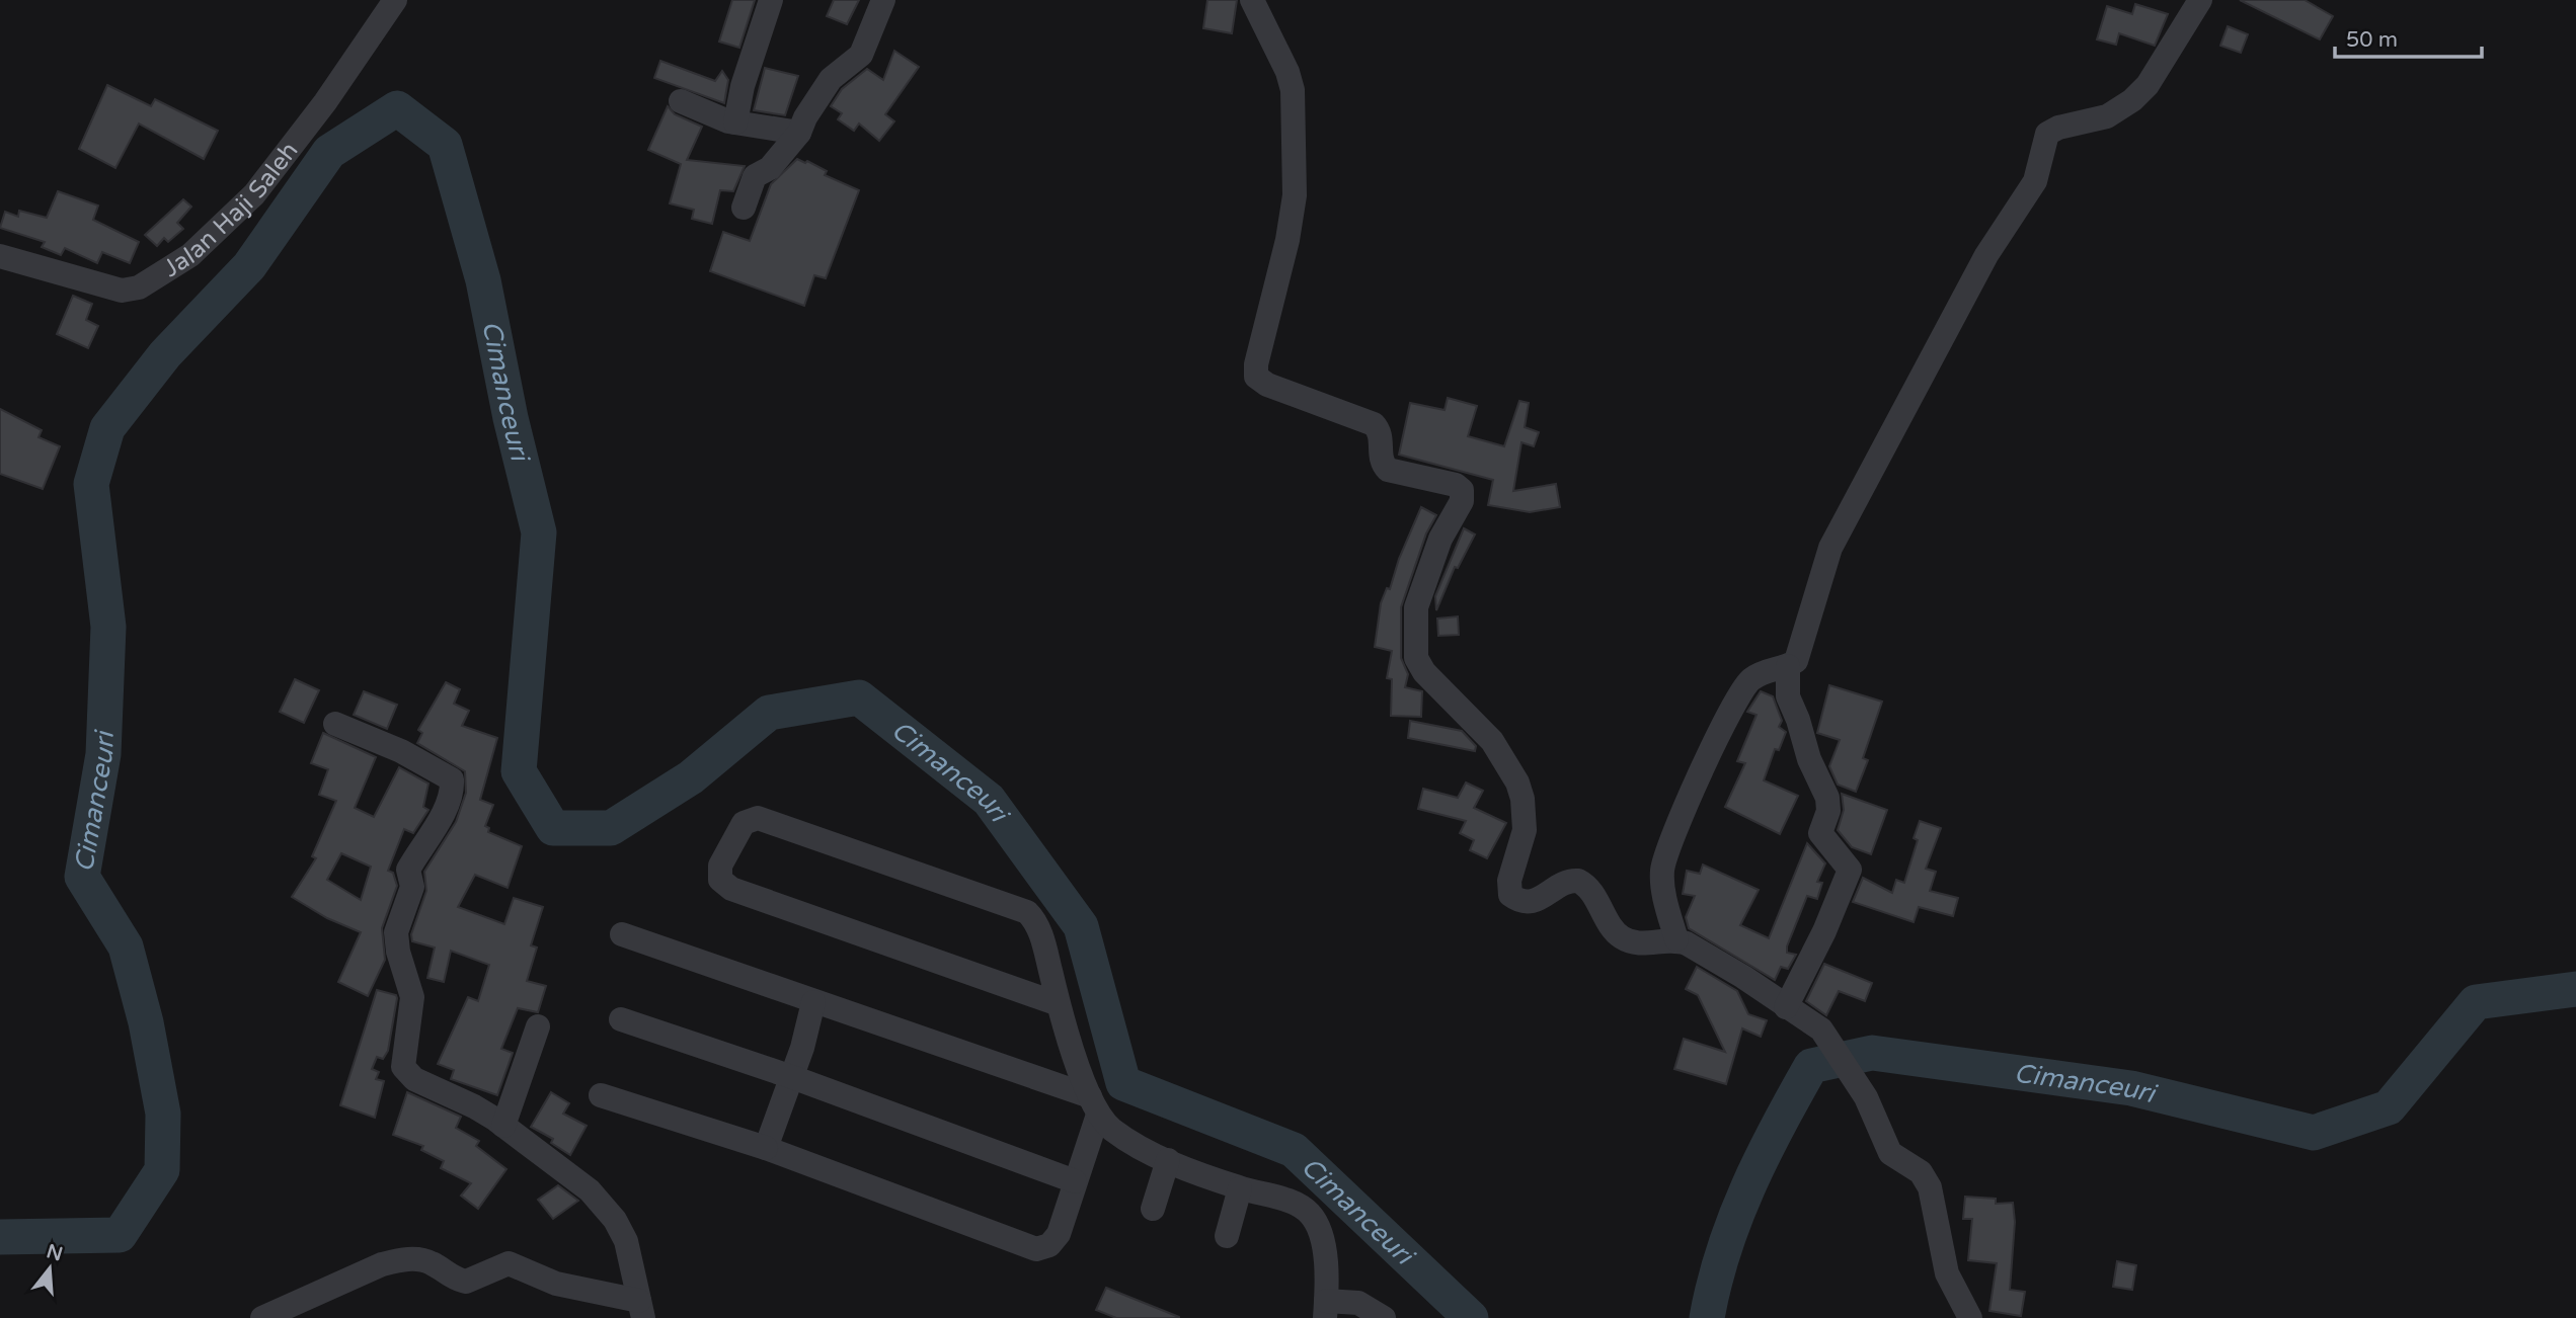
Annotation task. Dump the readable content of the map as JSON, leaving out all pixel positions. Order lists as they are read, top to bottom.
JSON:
{
  "streets": {
    "street": ["Jalan Haji Saleh"]
  },
  "water": ["Cimanceuri"],
  "scale_bar": "50 m",
  "north": "top"
}
